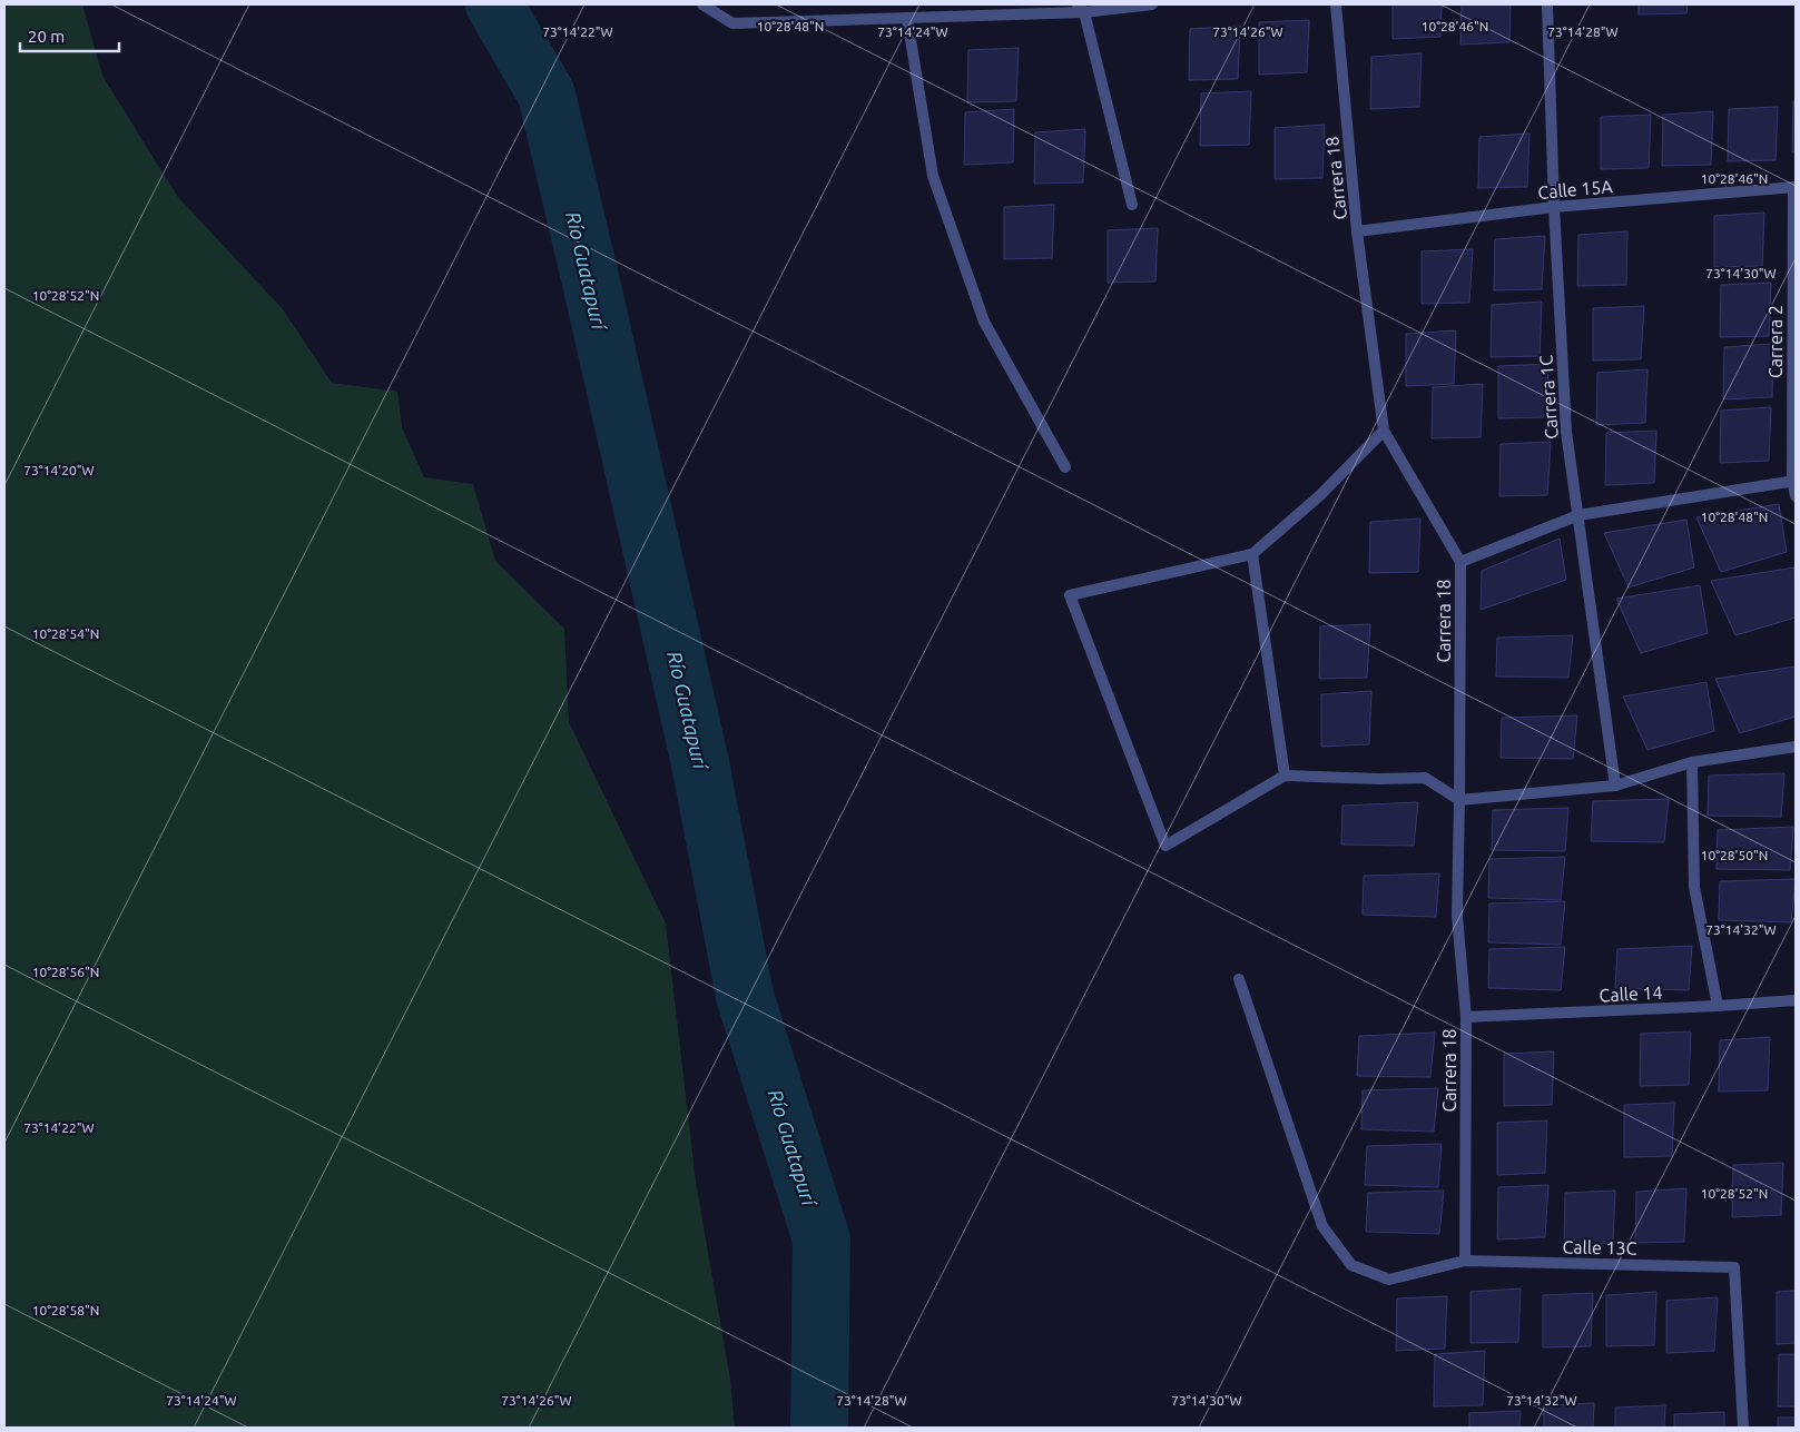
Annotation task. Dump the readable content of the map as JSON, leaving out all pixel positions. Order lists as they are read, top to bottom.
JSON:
{
  "streets": {
    "street": [
      "Carrera 18",
      "Calle 15A",
      "Carrera 2",
      "Carrera 1C",
      "Calle 14",
      "Calle 13C"
    ]
  },
  "crossings": [
    ["Carrera 18", "Calle 15A"],
    ["Carrera 18", "Calle 14"],
    ["Carrera 18", "Calle 13C"],
    ["Calle 15A", "Carrera 2"],
    ["Calle 15A", "Carrera 1C"]
  ],
  "water": ["Río Guatapurí"],
  "scale_bar": "20 m",
  "coordinates": [
    "10°28'48\"N",
    "10°28'46\"N",
    "73°14'22\"W",
    "73°14'24\"W",
    "73°14'26\"W",
    "73°14'28\"W",
    "73°14'30\"W",
    "10°28'52\"N",
    "73°14'20\"W",
    "10°28'54\"N",
    "10°28'50\"N",
    "73°14'32\"W",
    "10°28'56\"N",
    "10°28'58\"N"
  ]
}
